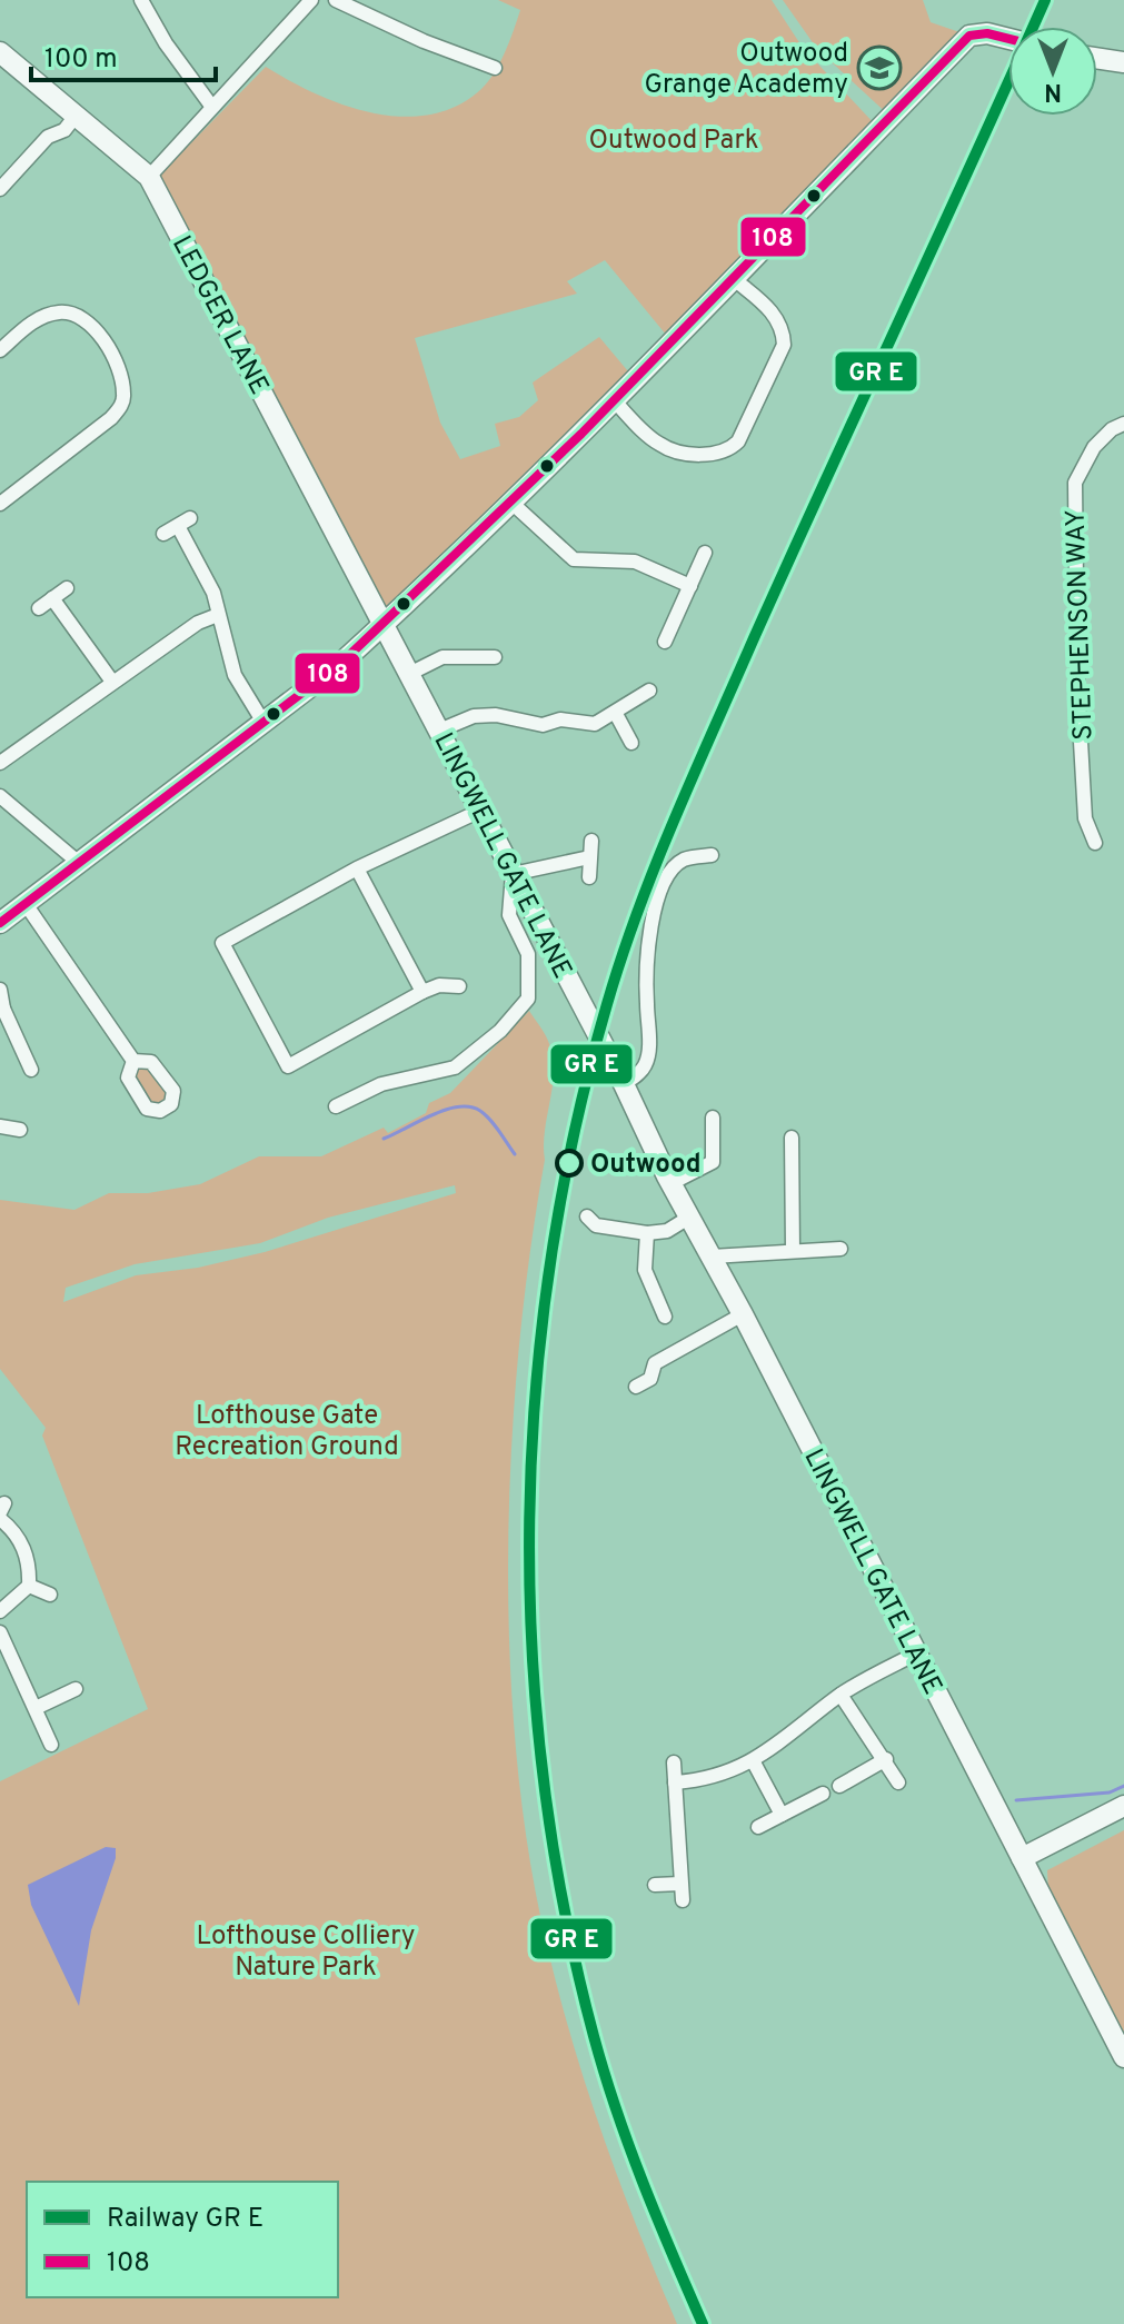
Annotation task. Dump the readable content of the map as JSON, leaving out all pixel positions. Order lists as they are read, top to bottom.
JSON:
{
  "streets": {
    "street": ["LEDGER LANE", "STEPHENSON WAY", "LINGWELL GATE LANE"]
  },
  "crossings": [
    ["LEDGER LANE", "LINGWELL GATE LANE"]
  ],
  "parks": ["Outwood Park", "Lofthouse Gate Recreation Ground", "Lofthouse Colliery Nature Park"],
  "places": {
    "school or university": ["Outwood Grange Academy"],
    "other": ["Outwood"]
  },
  "lines": ["transit line 108"],
  "legend": ["Railway GR E", "108"],
  "scale_bar": "100 m",
  "north": "bottom"
}
